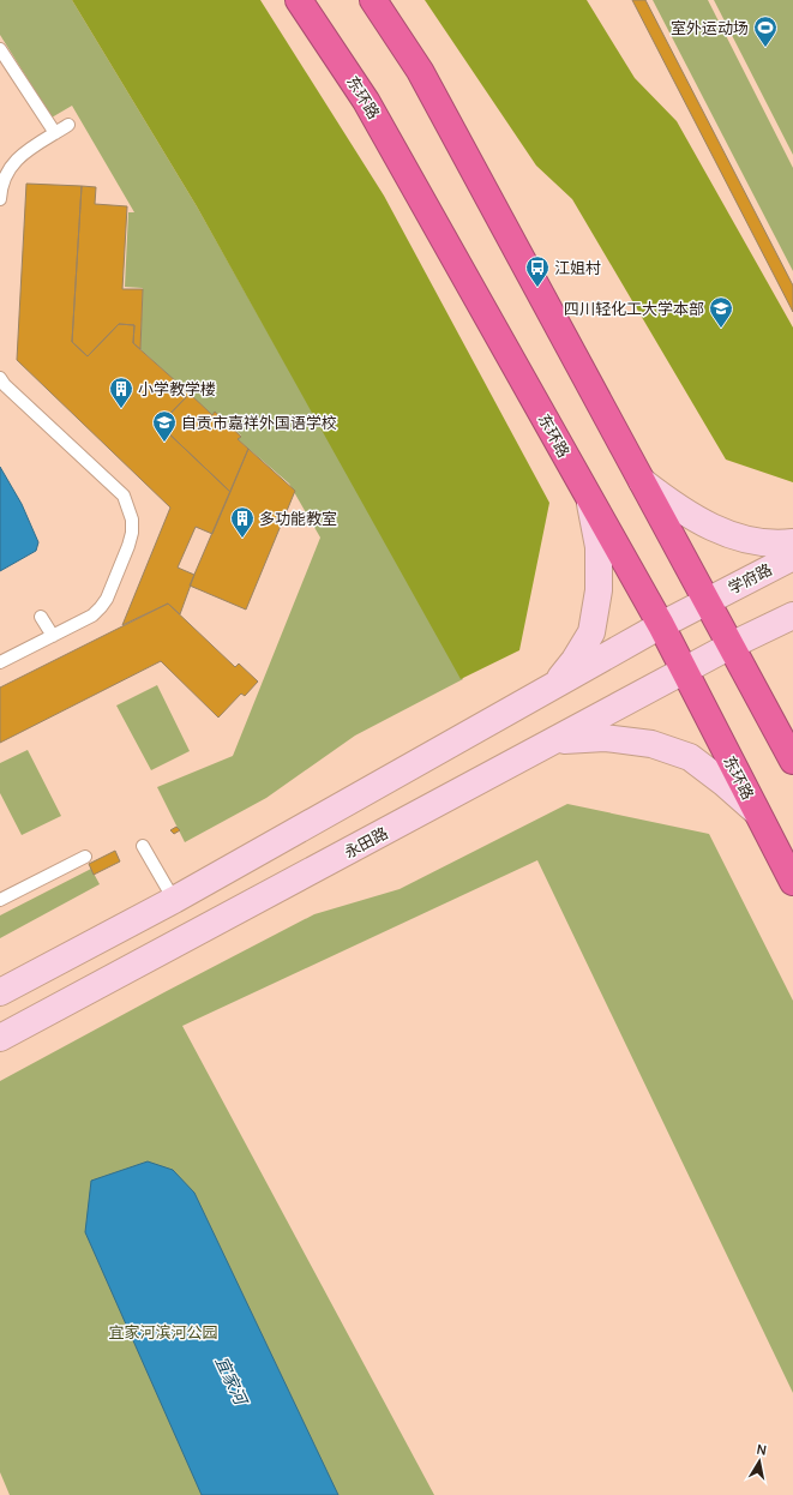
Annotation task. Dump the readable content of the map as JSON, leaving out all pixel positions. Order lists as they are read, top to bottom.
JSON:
{
  "streets": {
    "highway": ["东环路"],
    "main road": ["学府路", "永田路"]
  },
  "crossings": [
    ["东环路", "永田路"]
  ],
  "water": ["宜家河"],
  "parks": ["宜家河滨河公园"],
  "places": {
    "sports": ["室外运动场"],
    "bus stop": ["江姐村"],
    "school or university": ["四川轻化工大学本部", "自贡市嘉祥外国语学校"],
    "building": ["小学教学楼", "多功能教室"]
  },
  "north": "top"
}
